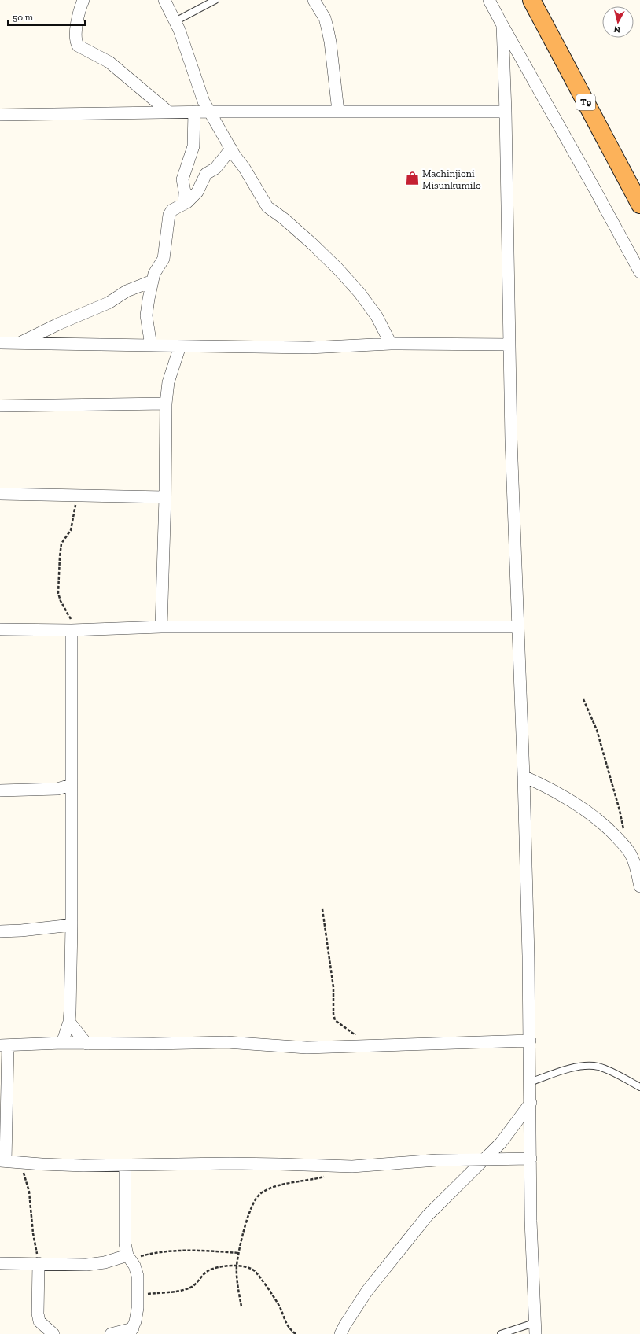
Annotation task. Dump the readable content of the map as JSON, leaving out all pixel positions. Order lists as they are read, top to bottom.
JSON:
{
  "streets": {
    "highway": ["T9"]
  },
  "places": {
    "shop": ["Machinjioni Misunkumilo"]
  },
  "scale_bar": "50 m",
  "north": "bottom"
}
